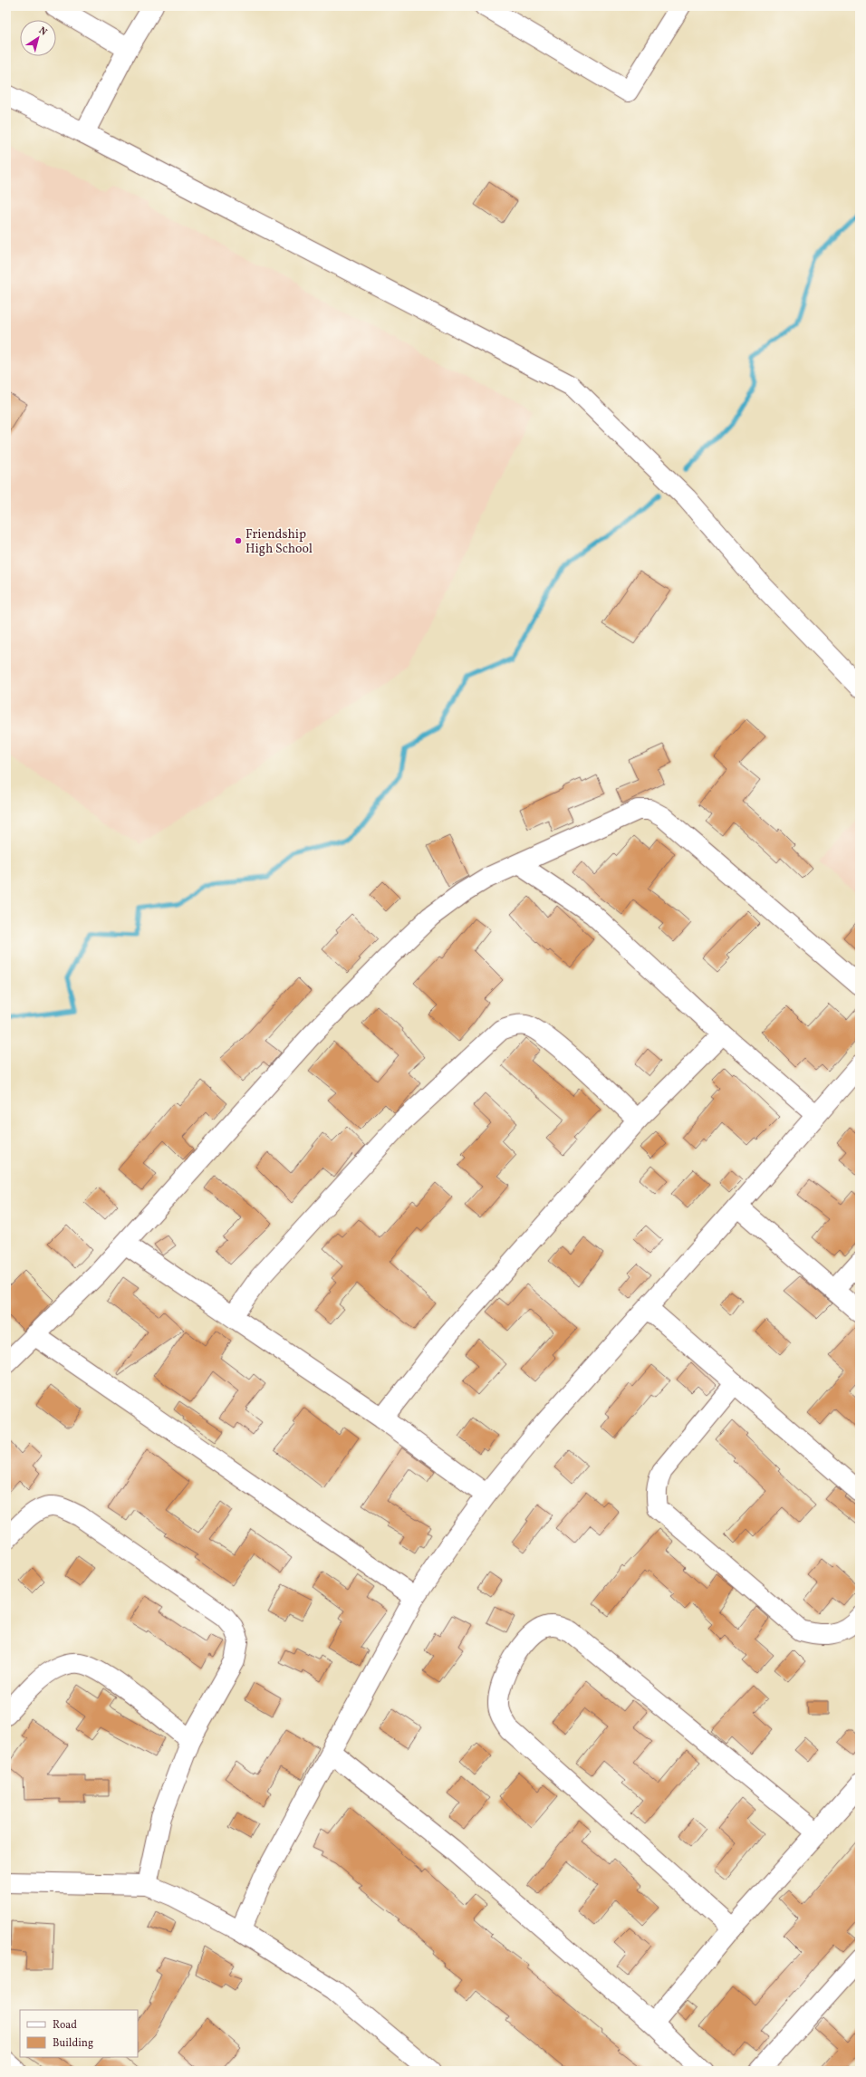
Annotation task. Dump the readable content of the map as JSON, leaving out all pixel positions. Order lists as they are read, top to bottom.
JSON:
{
  "places": ["Friendship High School"],
  "legend": ["Road", "Building"],
  "north": "top right"
}
